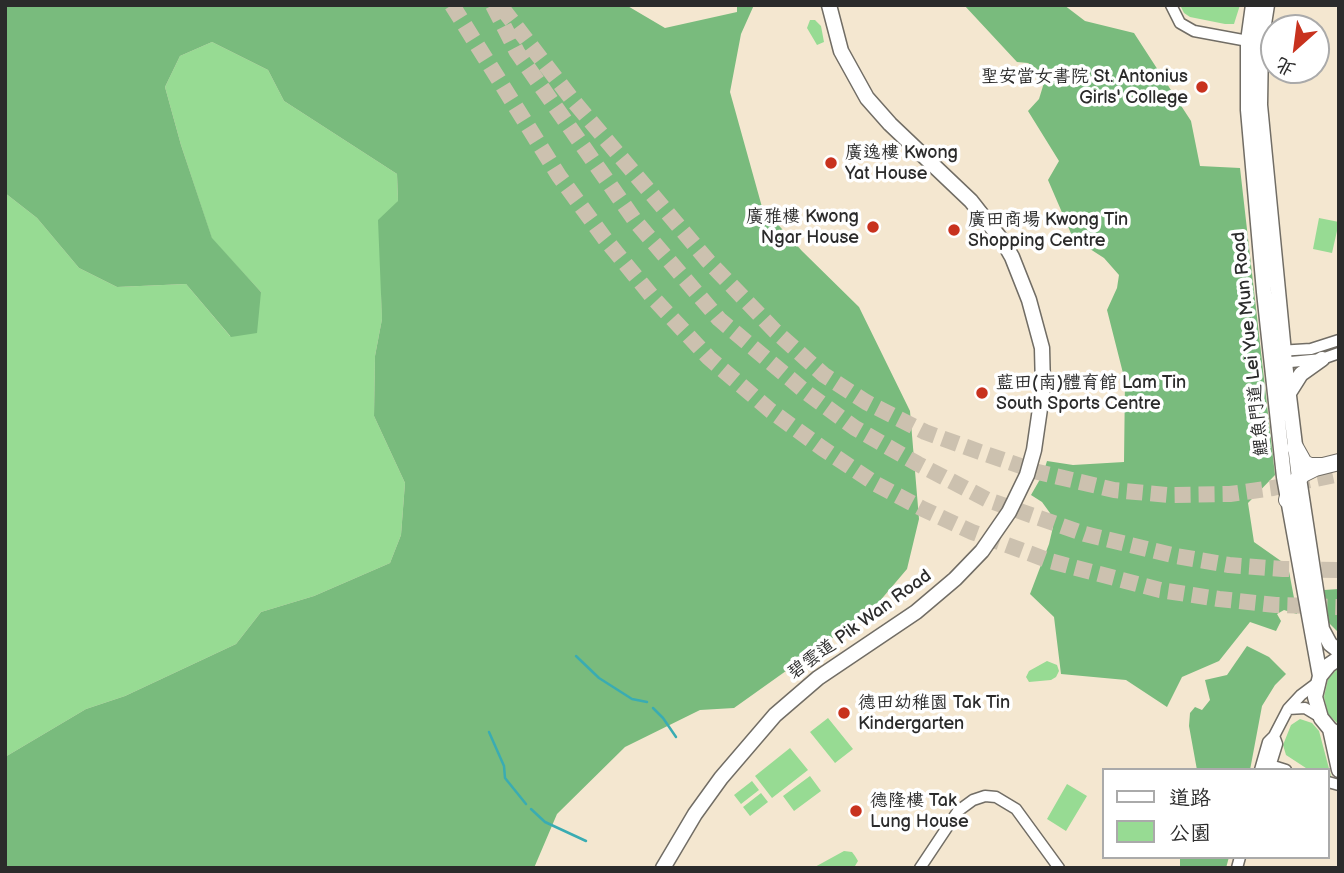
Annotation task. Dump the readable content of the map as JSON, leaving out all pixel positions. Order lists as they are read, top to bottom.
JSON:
{
  "streets": {
    "main road": ["鯉魚門道 Lei Yue Mun Road", "碧雲道 Pik Wan Road"]
  },
  "places": [
    "聖安當女書院 St. Antonius Girls' College",
    "廣逸樓 Kwong Yat House",
    "廣雅樓 Kwong Ngar House",
    "廣田商場 Kwong Tin Shopping Centre",
    "藍田(南)體育館 Lam Tin South Sports Centre",
    "德田幼稚園 Tak Tin Kindergarten",
    "德隆樓 Tak Lung House"
  ],
  "legend": ["道路", "公園"],
  "north": "bottom left"
}
